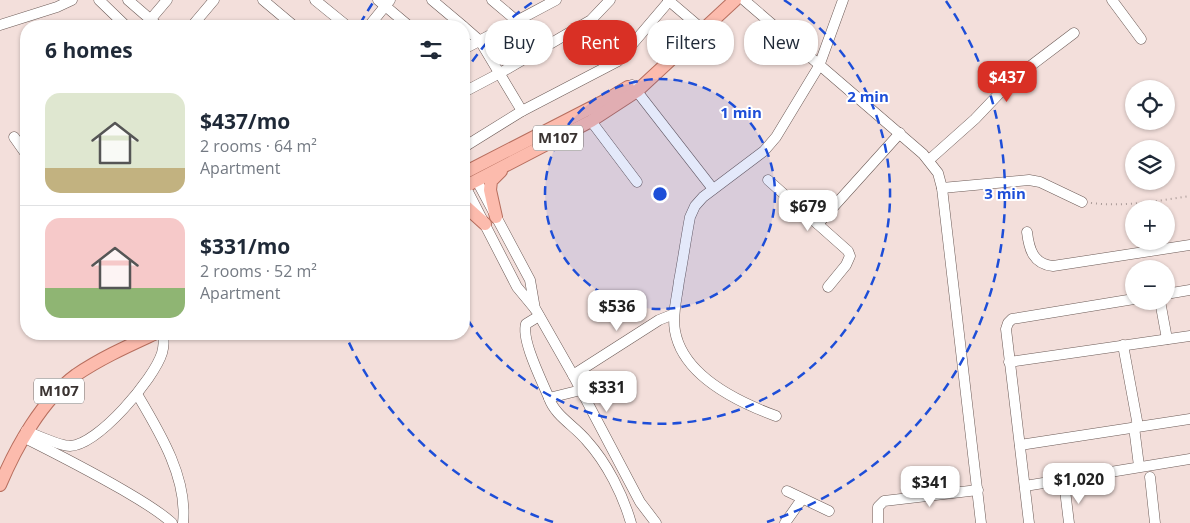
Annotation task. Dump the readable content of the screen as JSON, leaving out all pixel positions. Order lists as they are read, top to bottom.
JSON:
{
  "streets": {
    "main road": ["M107"]
  },
  "page": {
    "chip": [
      "Buy",
      "Rent",
      "Filters",
      "New"
    ],
    "heading": "6 homes",
    "price": [
      "$437",
      "$679",
      "$536",
      "$331",
      "$1,020",
      "$341"
    ],
    "map_buttons": ["+", "−"],
    "list": [
      {
        "name": "$437/mo",
        "note": "2 rooms · 64 m² · Apartment"
      },
      {
        "name": "$331/mo",
        "note": "2 rooms · 52 m² · Apartment"
      }
    ]
  },
  "rings": ["2 min", "1 min", "3 min"]
}
